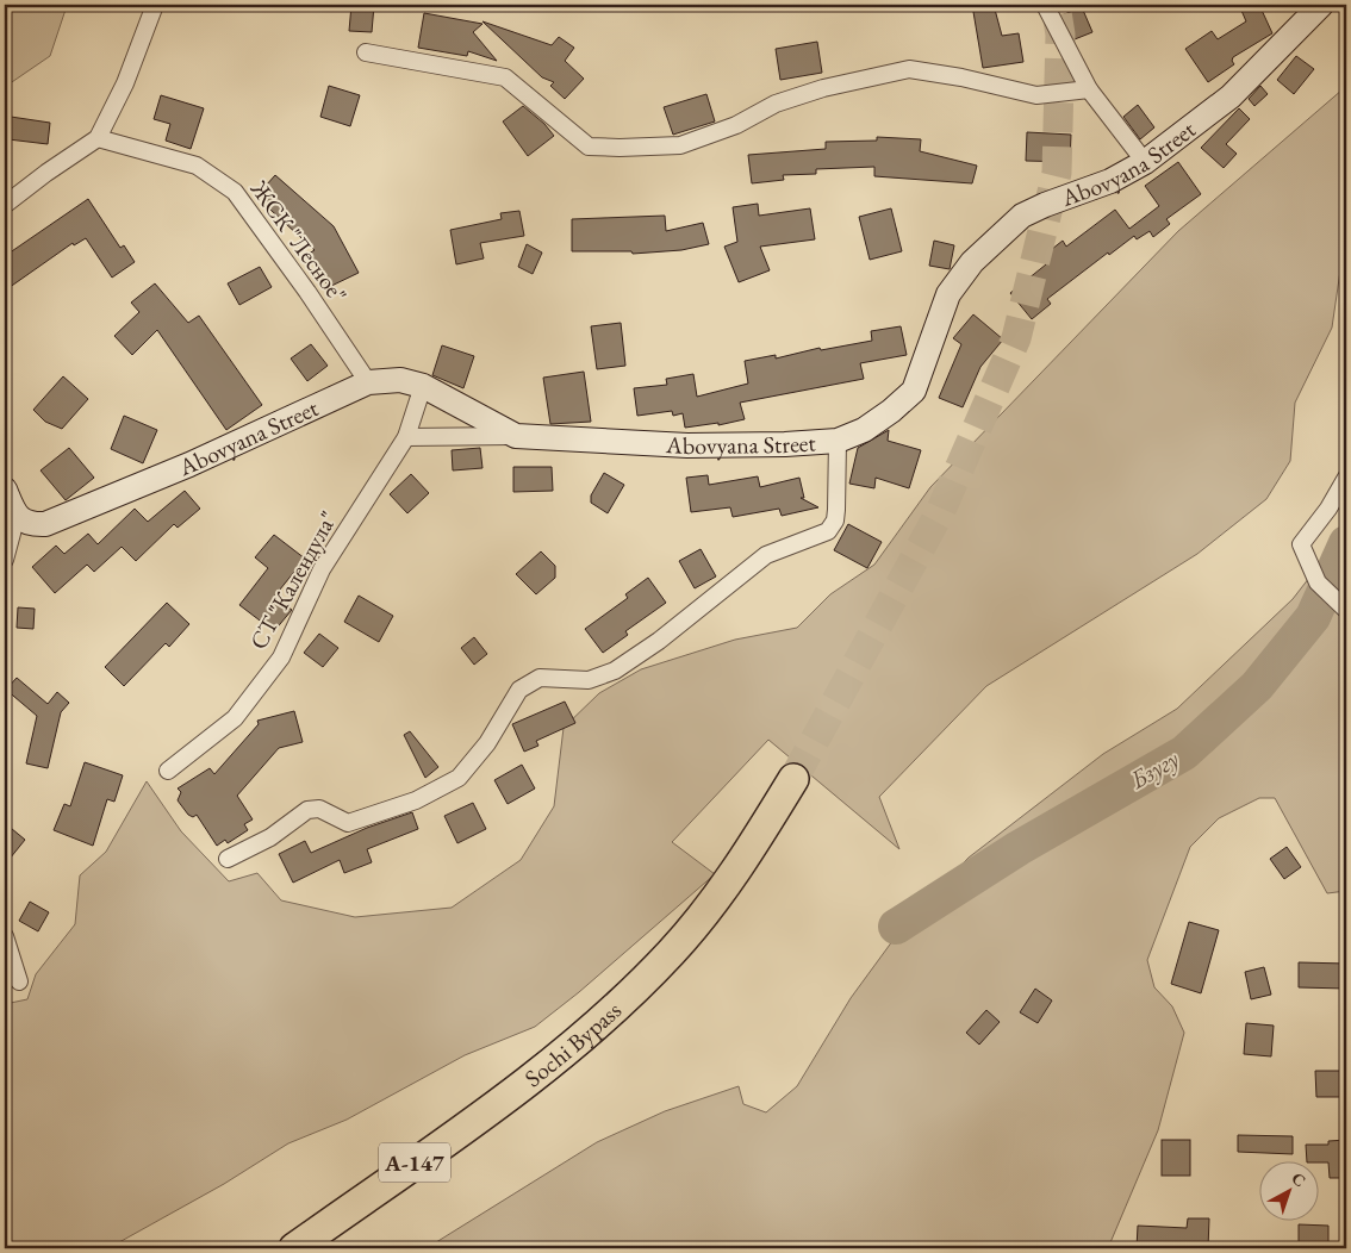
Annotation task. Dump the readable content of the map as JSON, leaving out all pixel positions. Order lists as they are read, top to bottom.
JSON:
{
  "streets": {
    "highway": ["Sochi Bypass", "А-147"],
    "street": ["Abovyana Street", "ЖСК \"Лесное\"", "СТ \"Календула\""]
  },
  "crossings": [
    ["Abovyana Street", "ЖСК \"Лесное\""],
    ["Abovyana Street", "СТ \"Календула\""]
  ],
  "water": ["Бзугу"],
  "north": "top right"
}
